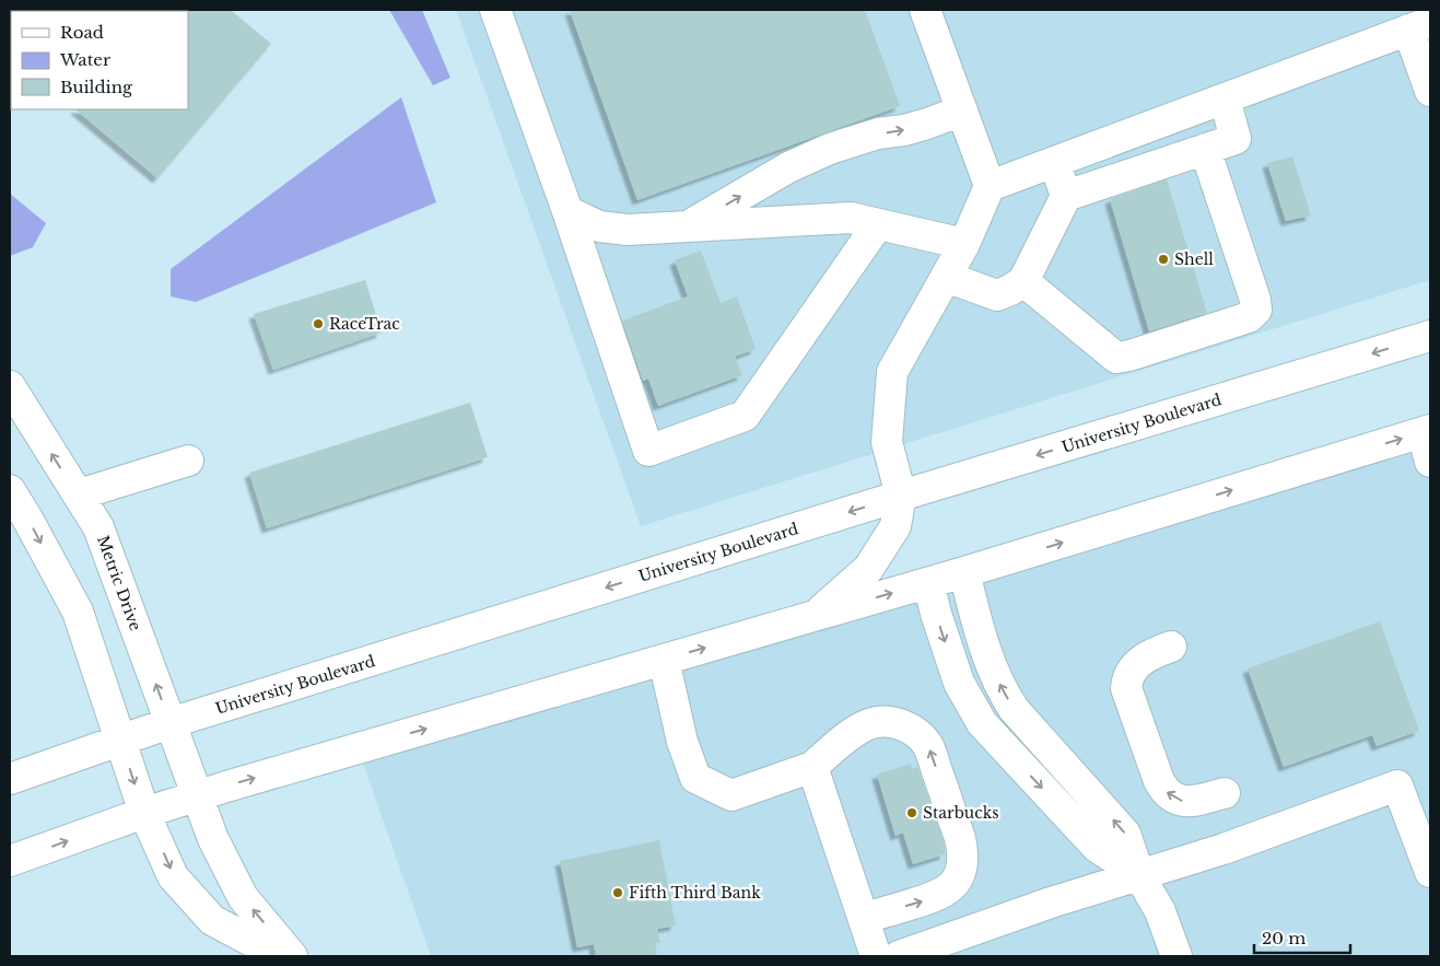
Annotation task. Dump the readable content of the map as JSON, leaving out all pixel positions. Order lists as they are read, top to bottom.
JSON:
{
  "streets": {
    "street": ["University Boulevard", "Metric Drive"]
  },
  "crossings": [
    ["University Boulevard", "Metric Drive"]
  ],
  "places": [
    "Shell",
    "RaceTrac",
    "Starbucks",
    "Fifth Third Bank"
  ],
  "legend": ["Road", "Water", "Building"],
  "scale_bar": "20 m"
}
